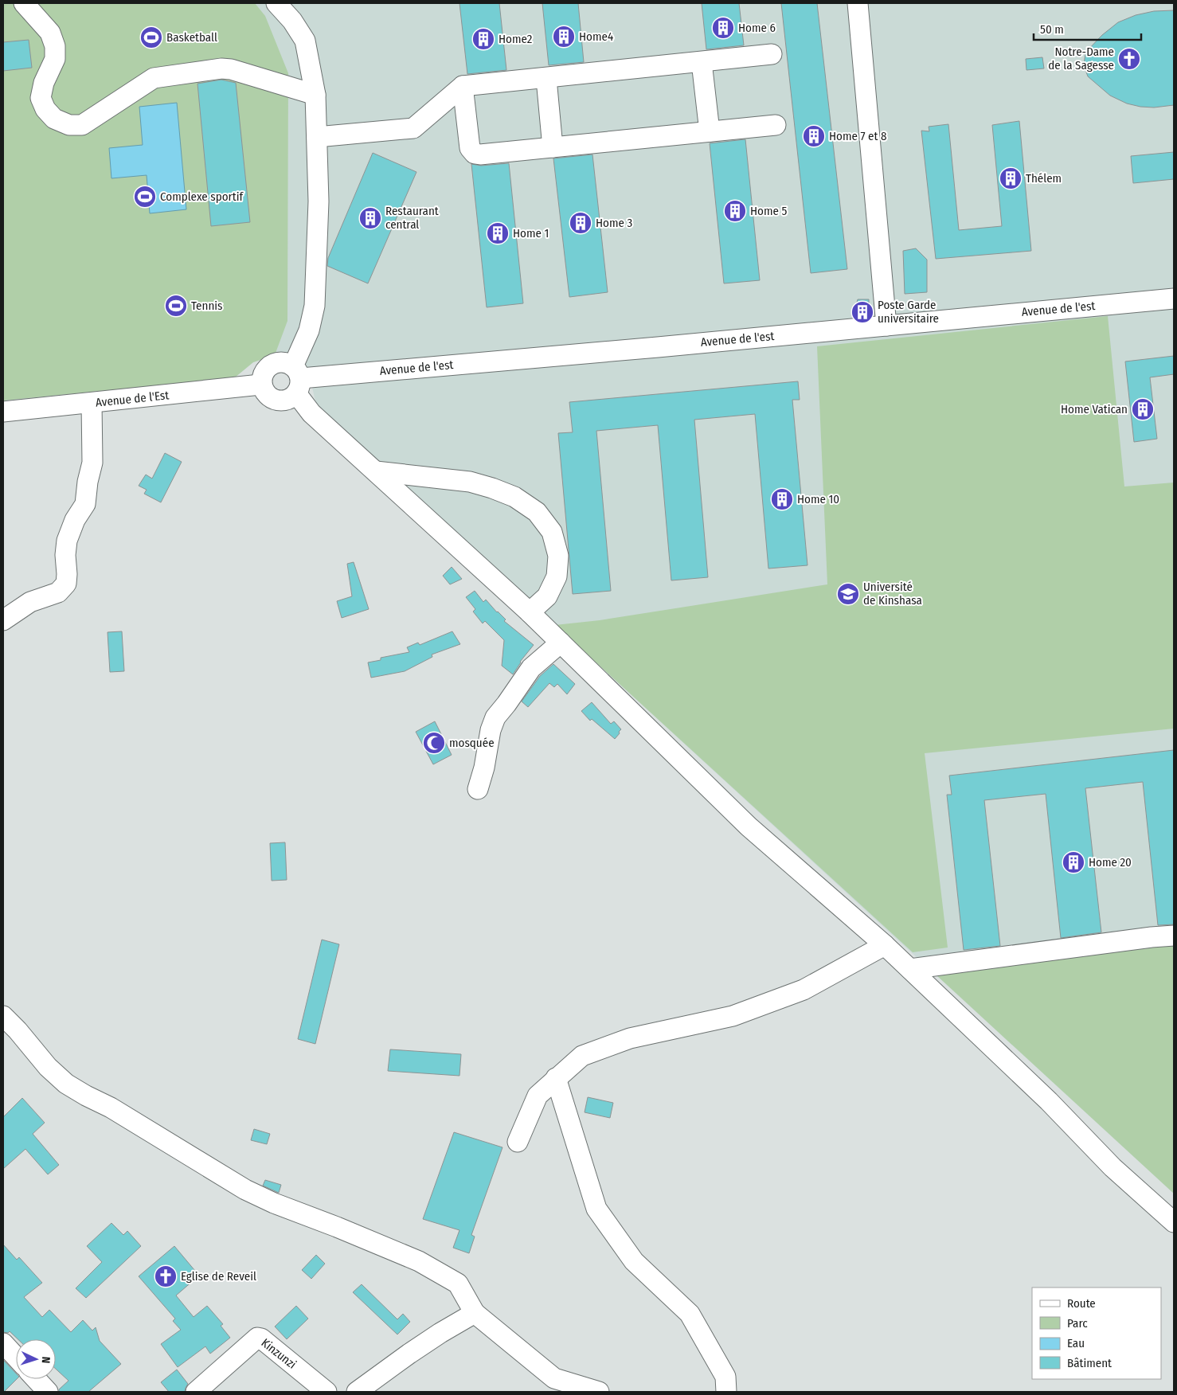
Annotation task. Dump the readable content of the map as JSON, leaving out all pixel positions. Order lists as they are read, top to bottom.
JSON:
{
  "streets": {
    "street": ["Avenue de l'est", "Avenue de l'Est", "Kinzunzi"]
  },
  "crossings": [
    ["Avenue de l'est", "Avenue de l'Est"]
  ],
  "places": {
    "building": [
      "Home 6",
      "Home4",
      "Home2",
      "Home 7 et 8",
      "Thélem",
      "Home 5",
      "Restaurant central",
      "Home 3",
      "Home 1",
      "Poste Garde universitaire",
      "Home Vatican",
      "Home 10",
      "Home 20"
    ],
    "sports": ["Basketball", "Complexe sportif", "Tennis"],
    "church": ["Notre-Dame de la Sagesse", "Eglise de Reveil"],
    "school or university": ["Université de Kinshasa"],
    "mosque": ["mosquée"]
  },
  "legend": [
    "Route",
    "Parc",
    "Eau",
    "Bâtiment"
  ],
  "scale_bar": "50 m",
  "north": "right"
}
